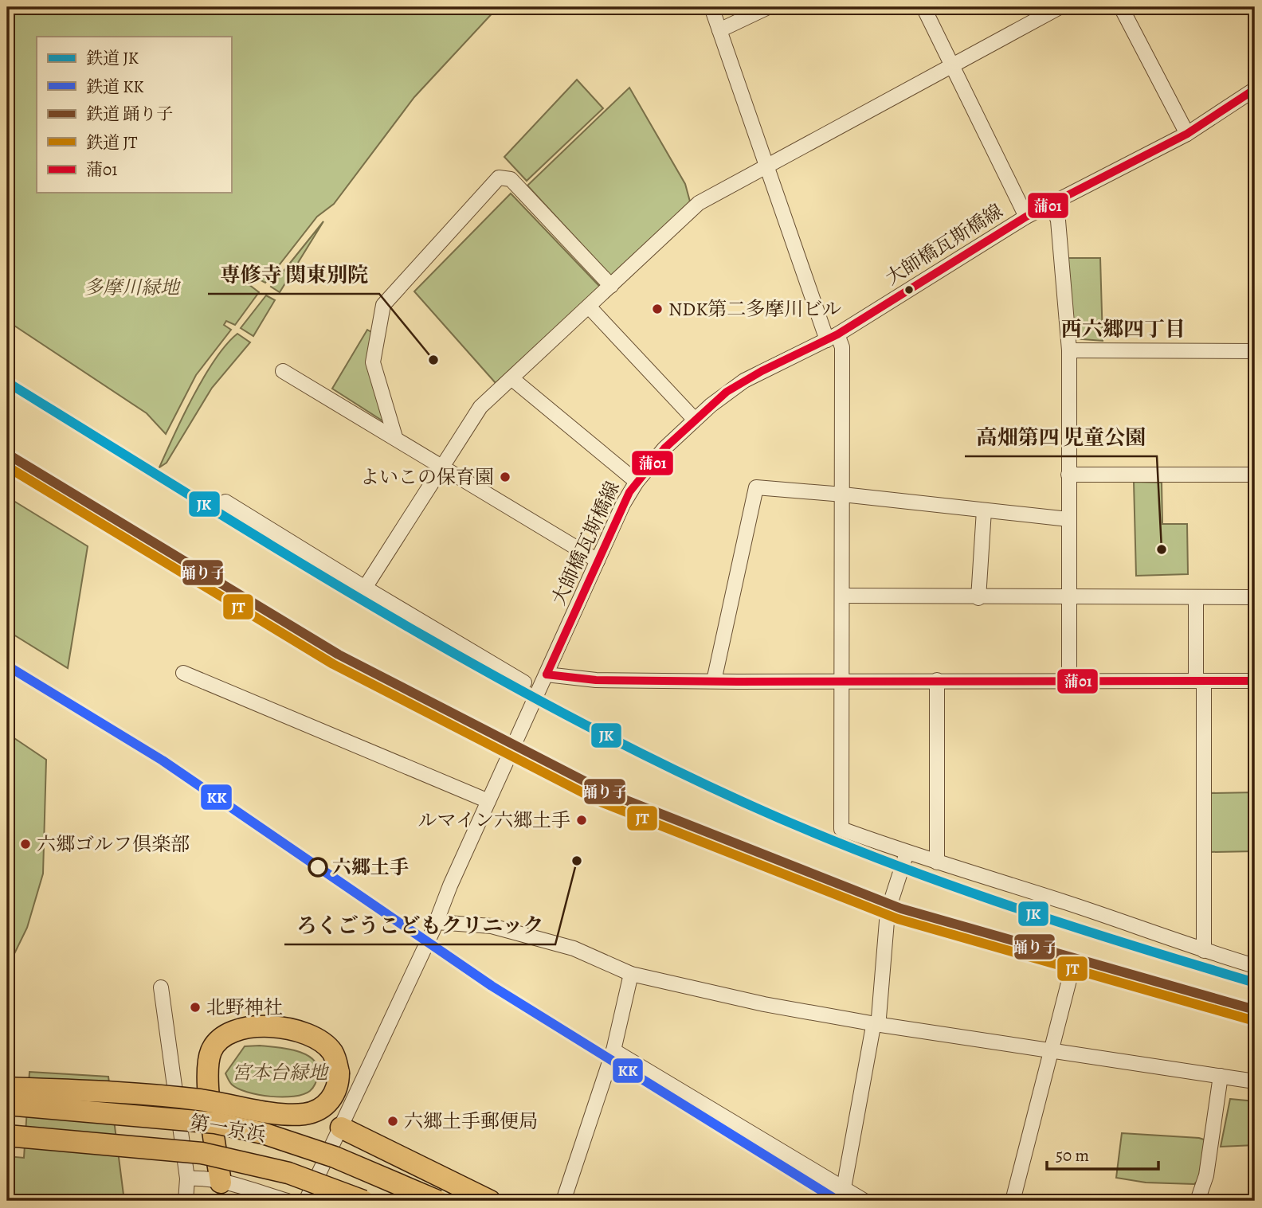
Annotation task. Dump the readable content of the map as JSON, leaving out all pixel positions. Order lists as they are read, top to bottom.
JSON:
{
  "streets": {
    "highway": ["第一京浜"],
    "street": ["大師橋瓦斯橋線"]
  },
  "districts": ["西六郷四丁目"],
  "parks": ["多摩川緑地", "宮本台緑地"],
  "places": [
    "NDK第二多摩川ビル",
    "専修寺 関東別院",
    "よいこの保育園",
    "高畑第四 児童公園",
    "ルマイン六郷土手",
    "六郷ゴルフ倶楽部",
    "ろくごうこどもクリニック",
    "六郷土手",
    "北野神社",
    "六郷土手郵便局"
  ],
  "lines": [
    "transit line 蒲01",
    "rail line JK",
    "rail line 踊り子",
    "rail line JT",
    "rail line KK"
  ],
  "legend": [
    "鉄道 JK",
    "鉄道 KK",
    "鉄道 踊り子",
    "鉄道 JT",
    "蒲01"
  ],
  "scale_bar": "50 m"
}
